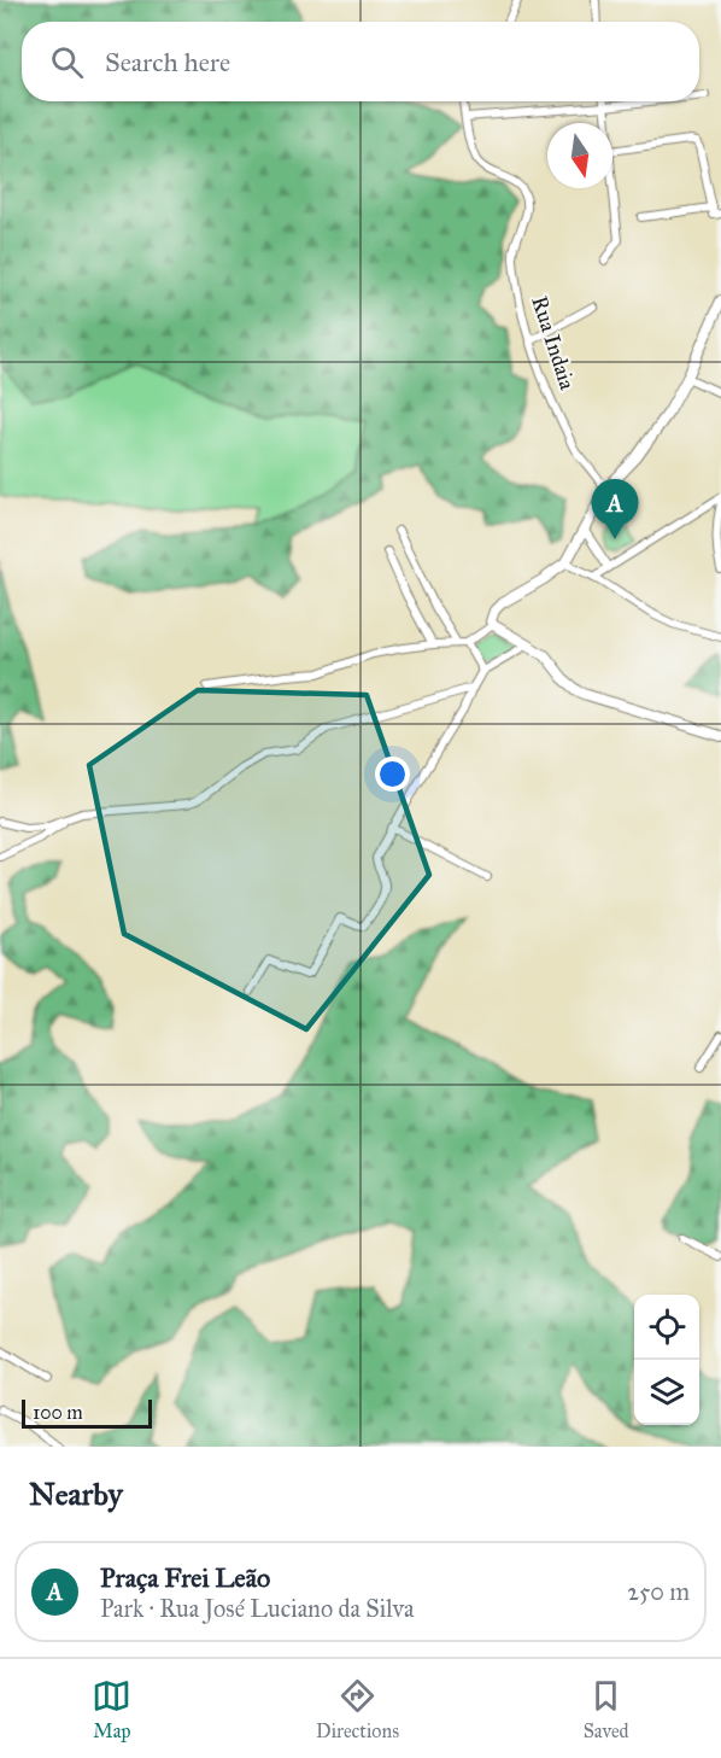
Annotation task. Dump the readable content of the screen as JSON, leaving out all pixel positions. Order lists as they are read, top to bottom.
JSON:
{
  "streets": {
    "street": ["Rua Indaia"]
  },
  "scale_bar": "100 m",
  "north": "bottom",
  "page": {
    "search": "Search here",
    "pins": "A",
    "scale": "100 m",
    "heading": "Nearby",
    "list": [
      {
        "mark": "A",
        "name": "Praça Frei Leão",
        "note": "Park · Rua José Luciano da Silva",
        "value": "250 m"
      }
    ],
    "nav": ["Map", "Directions", "Saved"]
  }
}
